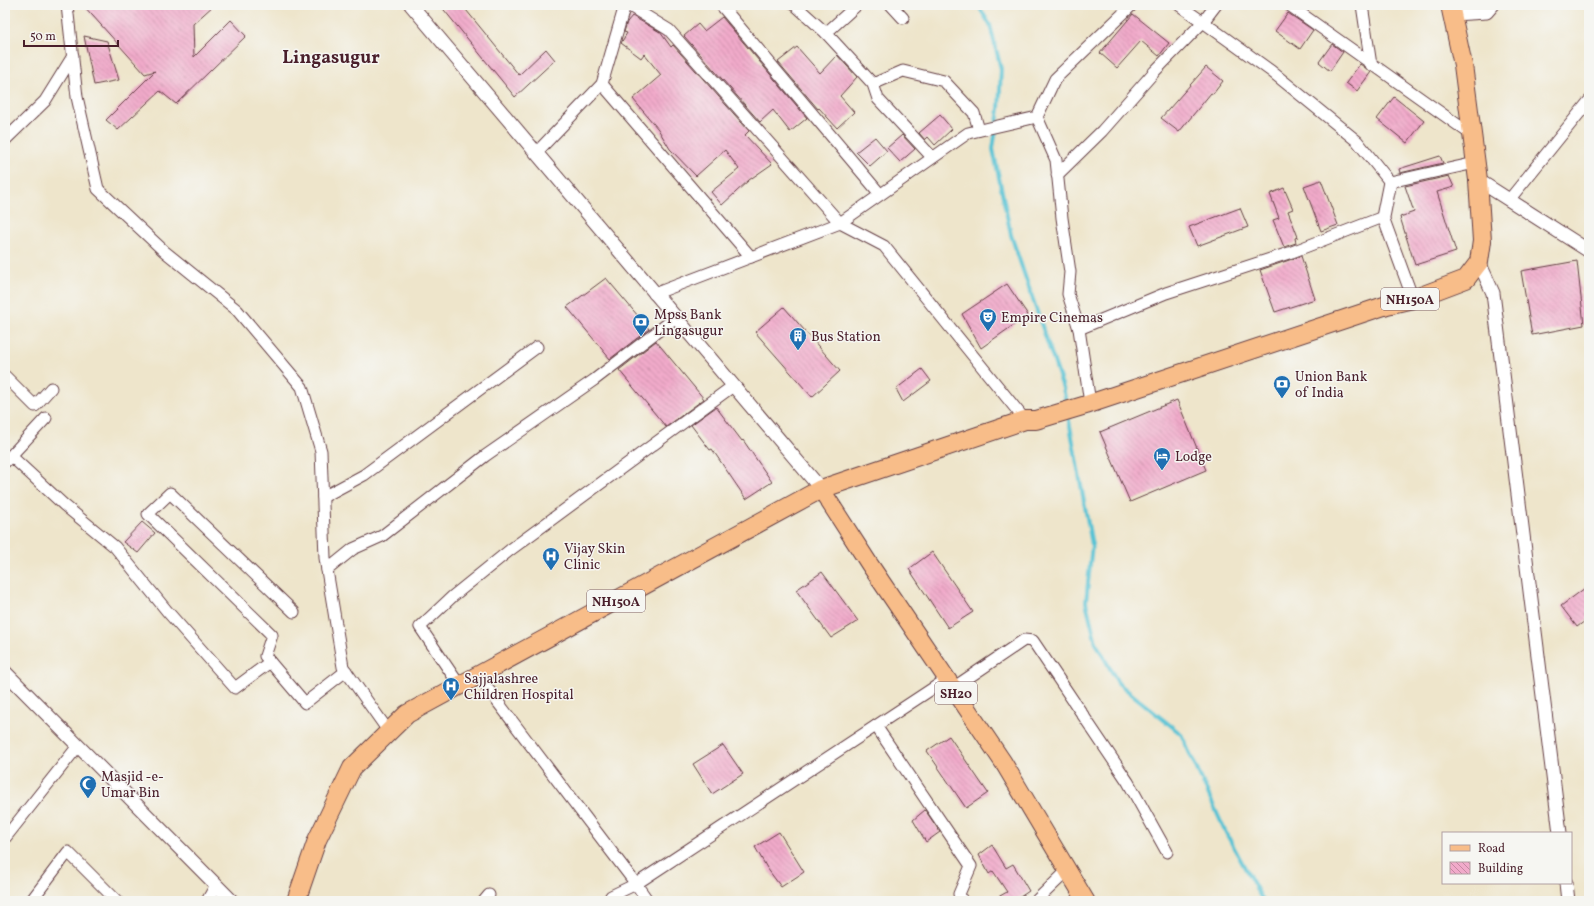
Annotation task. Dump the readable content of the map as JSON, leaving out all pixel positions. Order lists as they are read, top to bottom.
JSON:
{
  "streets": {
    "highway": ["NH150A"],
    "main road": ["SH20"]
  },
  "crossings": [
    ["NH150A", "SH20"]
  ],
  "districts": ["Lingasugur"],
  "places": {
    "theatre": ["Empire Cinemas"],
    "bank": ["Mpss Bank Lingasugur", "Union Bank of India"],
    "building": ["Bus Station"],
    "hotel": ["Lodge"],
    "hospital": ["Vijay Skin Clinic", "Sajjalashree Children Hospital"],
    "mosque": ["Masjid -e- Umar Bin"]
  },
  "legend": ["Road", "Building"],
  "scale_bar": "50 m"
}
